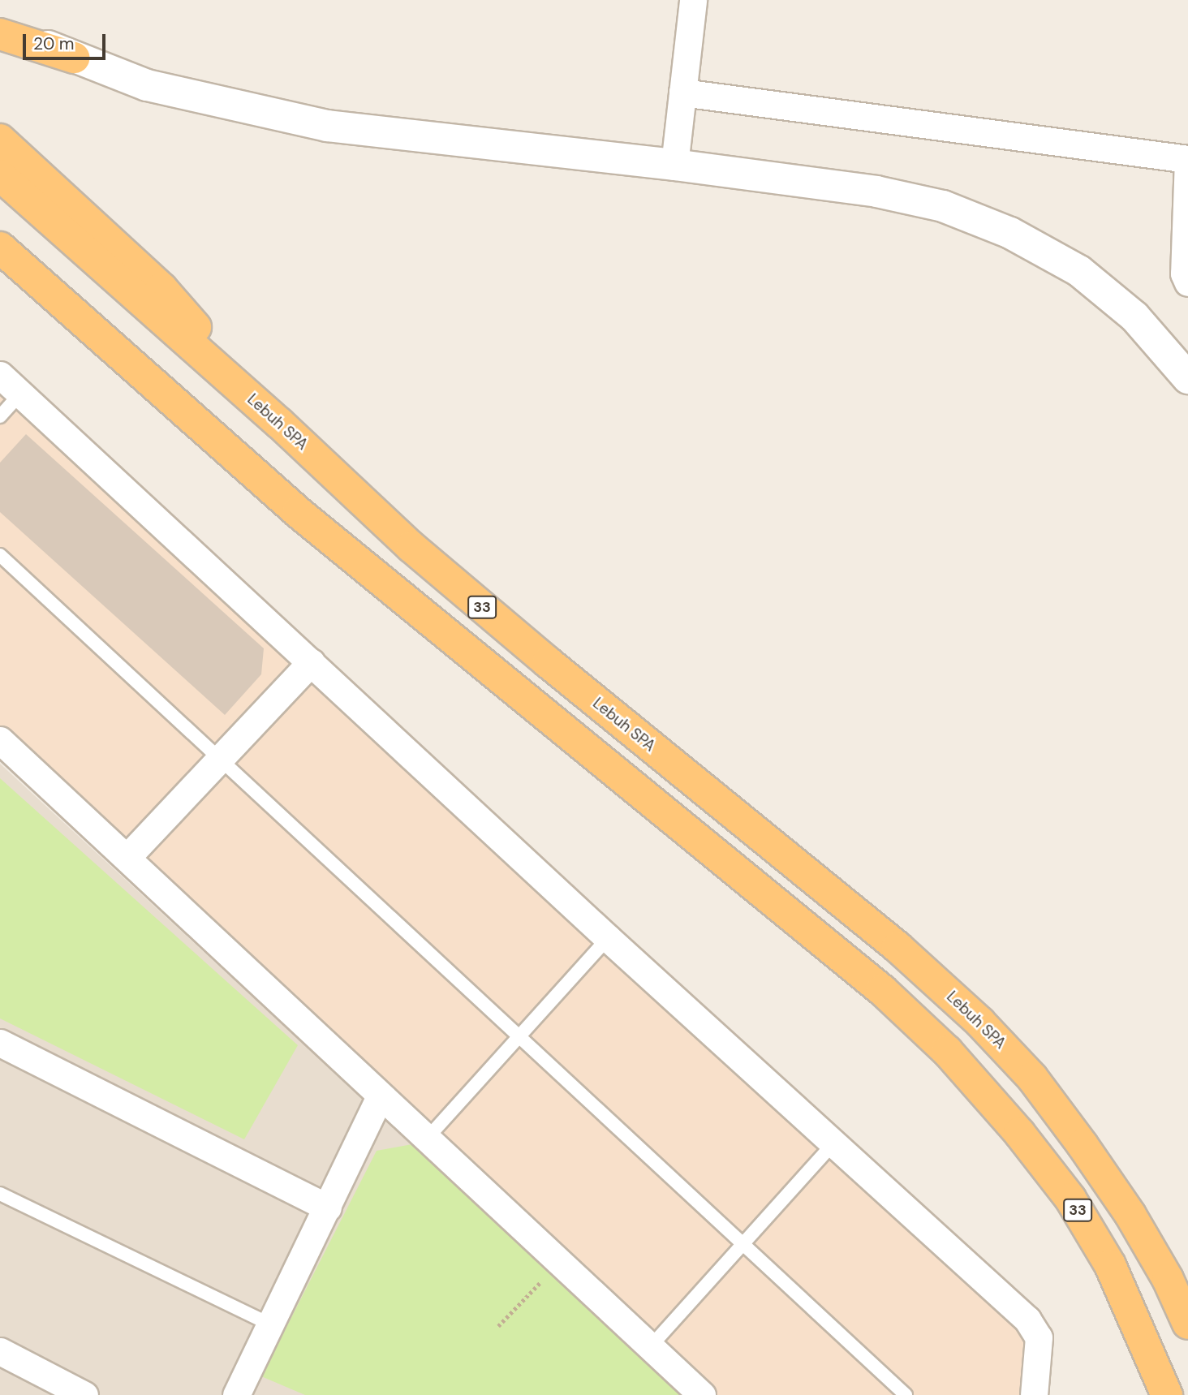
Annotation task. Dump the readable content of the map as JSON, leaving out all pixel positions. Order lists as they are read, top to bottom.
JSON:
{
  "streets": {
    "highway": ["Lebuh SPA", "33"]
  },
  "scale_bar": "20 m"
}
